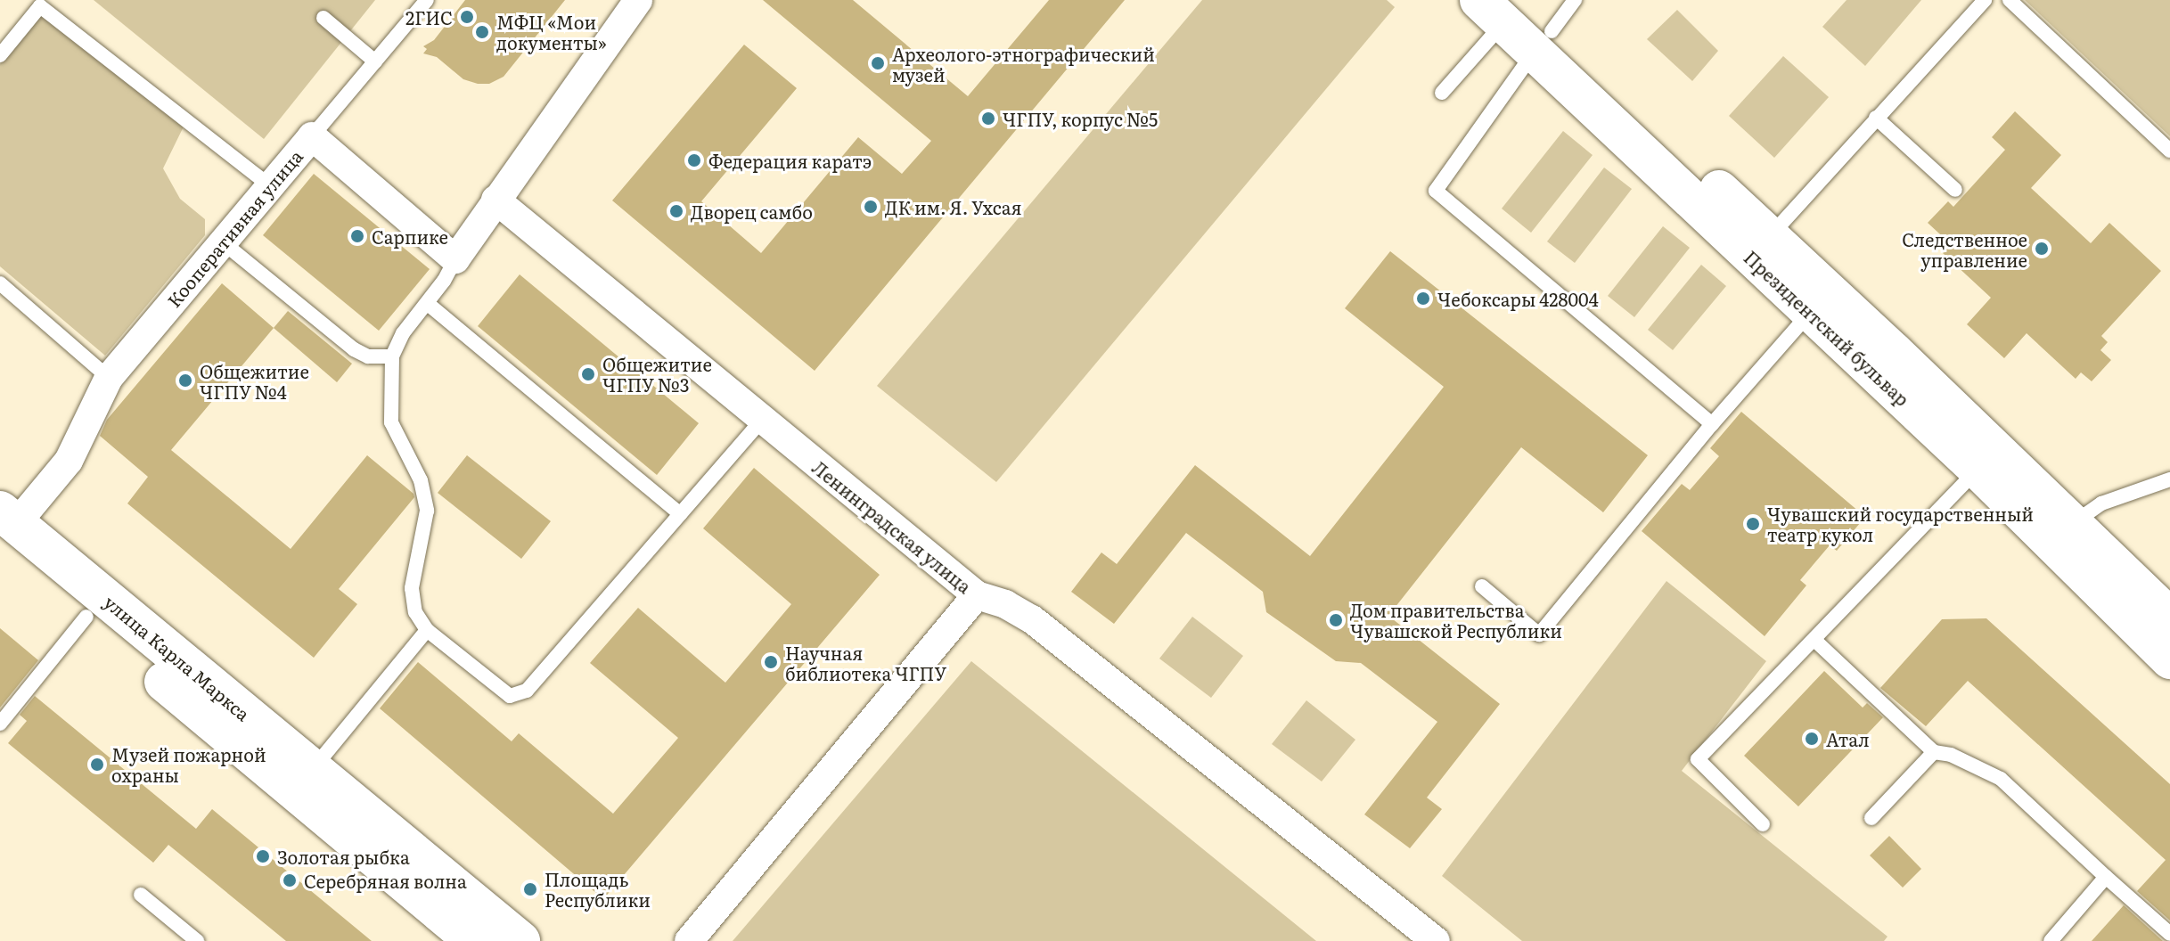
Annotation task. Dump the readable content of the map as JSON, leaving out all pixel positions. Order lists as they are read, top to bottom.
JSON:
{
  "streets": {
    "main road": ["Президентский бульвар", "улица Карла Маркса"],
    "street": ["Кооперативная улица", "Ленинградская улица"]
  },
  "crossings": [
    ["Кооперативная улица", "улица Карла Маркса"]
  ],
  "places": [
    "2ГИС",
    "МФЦ «Мои документы»",
    "Археолого-этнографический музей",
    "ЧГПУ, корпус №5",
    "Федерация каратэ",
    "ДК им. Я. Ухсая",
    "Дворец самбо",
    "Сарпике",
    "Следственное управление",
    "Чебоксары 428004",
    "Общежитие ЧГПУ №3",
    "Общежитие ЧГПУ №4",
    "Чувашский государственный театр кукол",
    "Дом правительства Чувашской Республики",
    "Научная библиотека ЧГПУ",
    "Атал",
    "Музей пожарной охраны",
    "Золотая рыбка",
    "Серебряная волна",
    "Площадь Республики"
  ]
}
